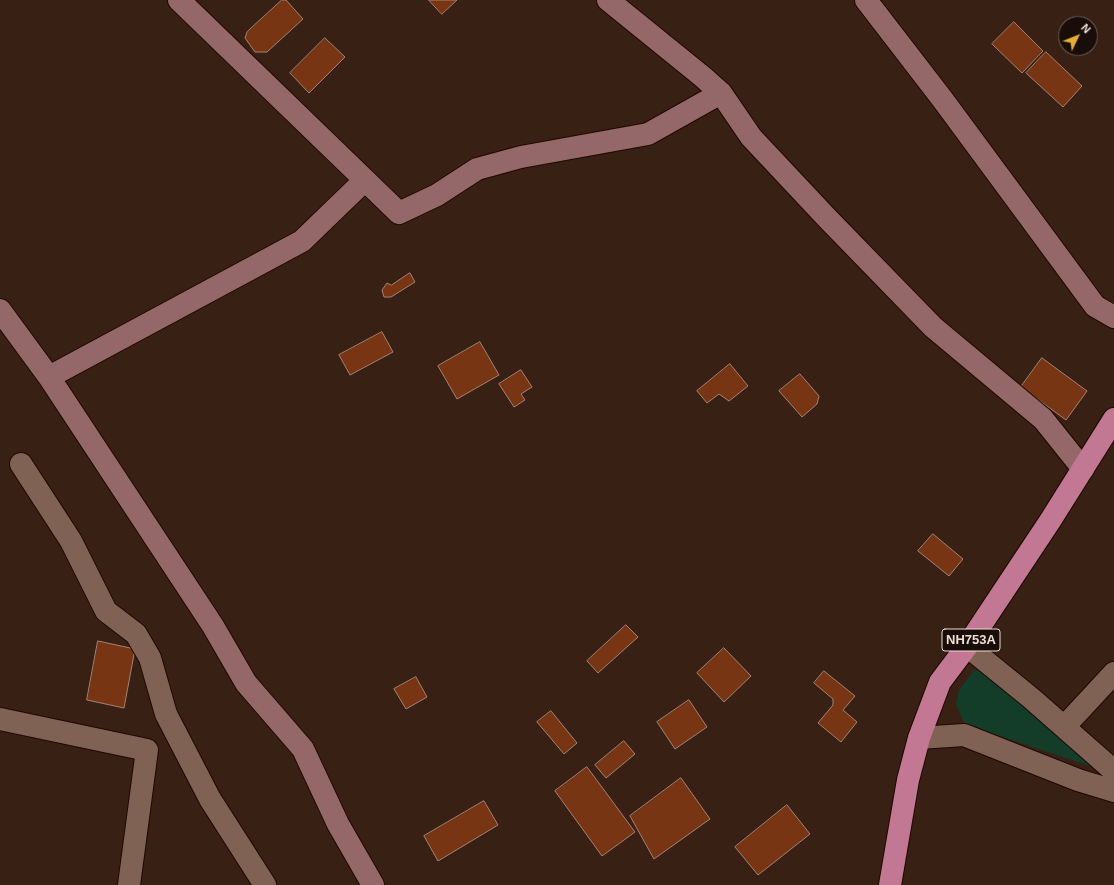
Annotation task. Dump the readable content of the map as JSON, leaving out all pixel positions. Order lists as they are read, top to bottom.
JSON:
{
  "streets": {
    "highway": ["NH753A"]
  },
  "north": "top right"
}
